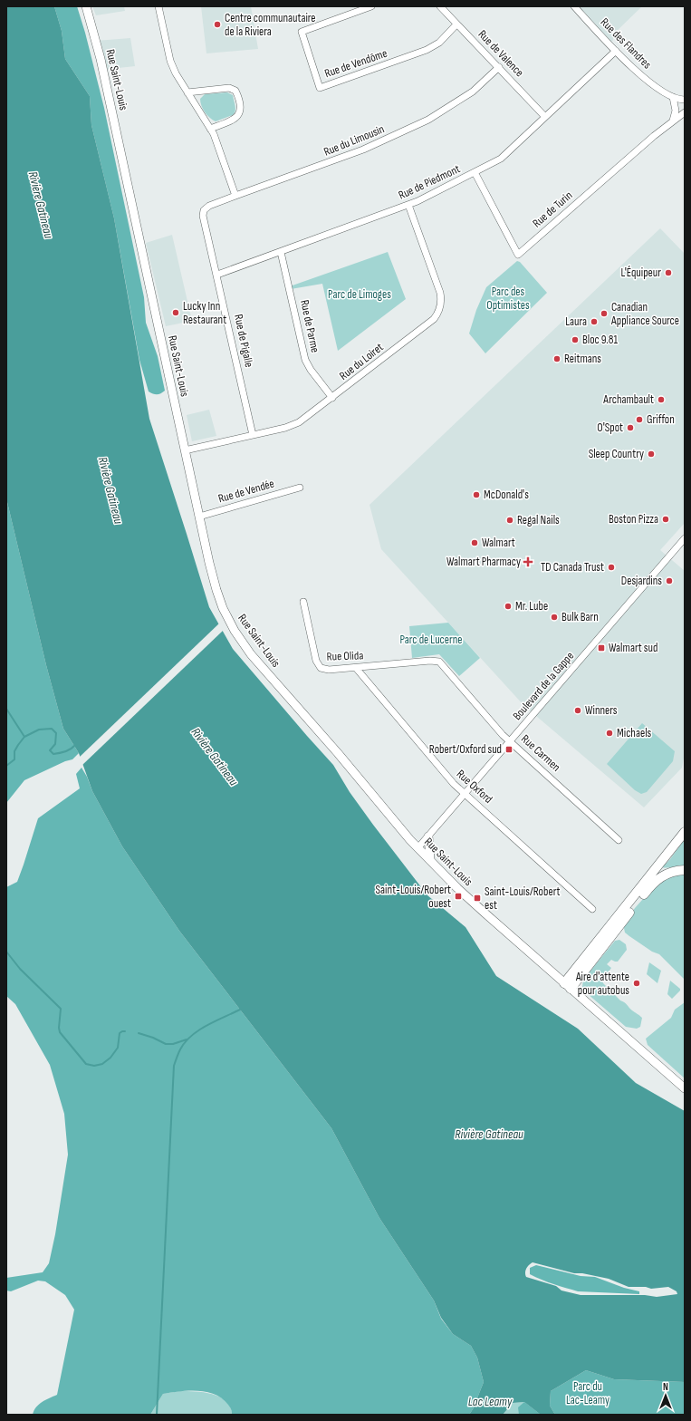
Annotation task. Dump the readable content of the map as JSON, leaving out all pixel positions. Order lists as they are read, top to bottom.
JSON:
{
  "streets": {
    "main road": ["Rue Saint-Louis"],
    "street": [
      "Rue des Flandres",
      "Rue de Valence",
      "Rue de Vendôme",
      "Rue du Limousin",
      "Rue de Piedmont",
      "Rue de Turin",
      "Rue de Parme",
      "Rue de Pigalle",
      "Rue du Loiret",
      "Rue de Vendée",
      "Rue Olida",
      "Boulevard de la Gappe",
      "Rue Carmen",
      "Rue Oxford"
    ]
  },
  "crossings": [
    ["Rue des Flandres", "Rue de Piedmont"],
    ["Rue de Valence", "Rue de Vendôme"],
    ["Rue de Valence", "Rue du Limousin"],
    ["Rue de Valence", "Rue de Piedmont"],
    ["Rue Saint-Louis", "Rue du Loiret"],
    ["Rue Saint-Louis", "Rue de Vendée"],
    ["Rue Saint-Louis", "Boulevard de la Gappe"],
    ["Rue du Limousin", "Rue de Pigalle"],
    ["Rue de Piedmont", "Rue de Turin"],
    ["Rue de Piedmont", "Rue de Parme"],
    ["Rue de Piedmont", "Rue de Pigalle"],
    ["Rue de Piedmont", "Rue du Loiret"],
    ["Rue de Parme", "Rue du Loiret"],
    ["Rue de Pigalle", "Rue du Loiret"],
    ["Rue Olida", "Rue Carmen"],
    ["Rue Olida", "Rue Oxford"],
    ["Boulevard de la Gappe", "Rue Carmen"],
    ["Boulevard de la Gappe", "Rue Oxford"]
  ],
  "water": ["Rivière Gatineau", "Lac Leamy"],
  "parks": [
    "Parc des Optimistes",
    "Parc de Limoges",
    "Parc de Lucerne",
    "Parc du Lac-Leamy"
  ],
  "places": {
    "other": [
      "Centre communautaire de la Riviera",
      "L'Équipeur",
      "Lucky Inn Restaurant",
      "Canadian Appliance Source",
      "Laura",
      "Bloc 9.81",
      "Reitmans",
      "Archambault",
      "Griffon",
      "O'Spot",
      "Sleep Country",
      "McDonald's",
      "Boston Pizza",
      "Regal Nails",
      "Walmart",
      "TD Canada Trust",
      "Desjardins",
      "Mr. Lube",
      "Bulk Barn",
      "Winners",
      "Michaels",
      "Aire d'attente pour autobus"
    ],
    "health": ["Walmart Pharmacy"],
    "transit": [
      "Walmart sud",
      "Robert/Oxford sud",
      "Saint-Louis/Robert ouest",
      "Saint-Louis/Robert est"
    ]
  },
  "north": "top"
}
